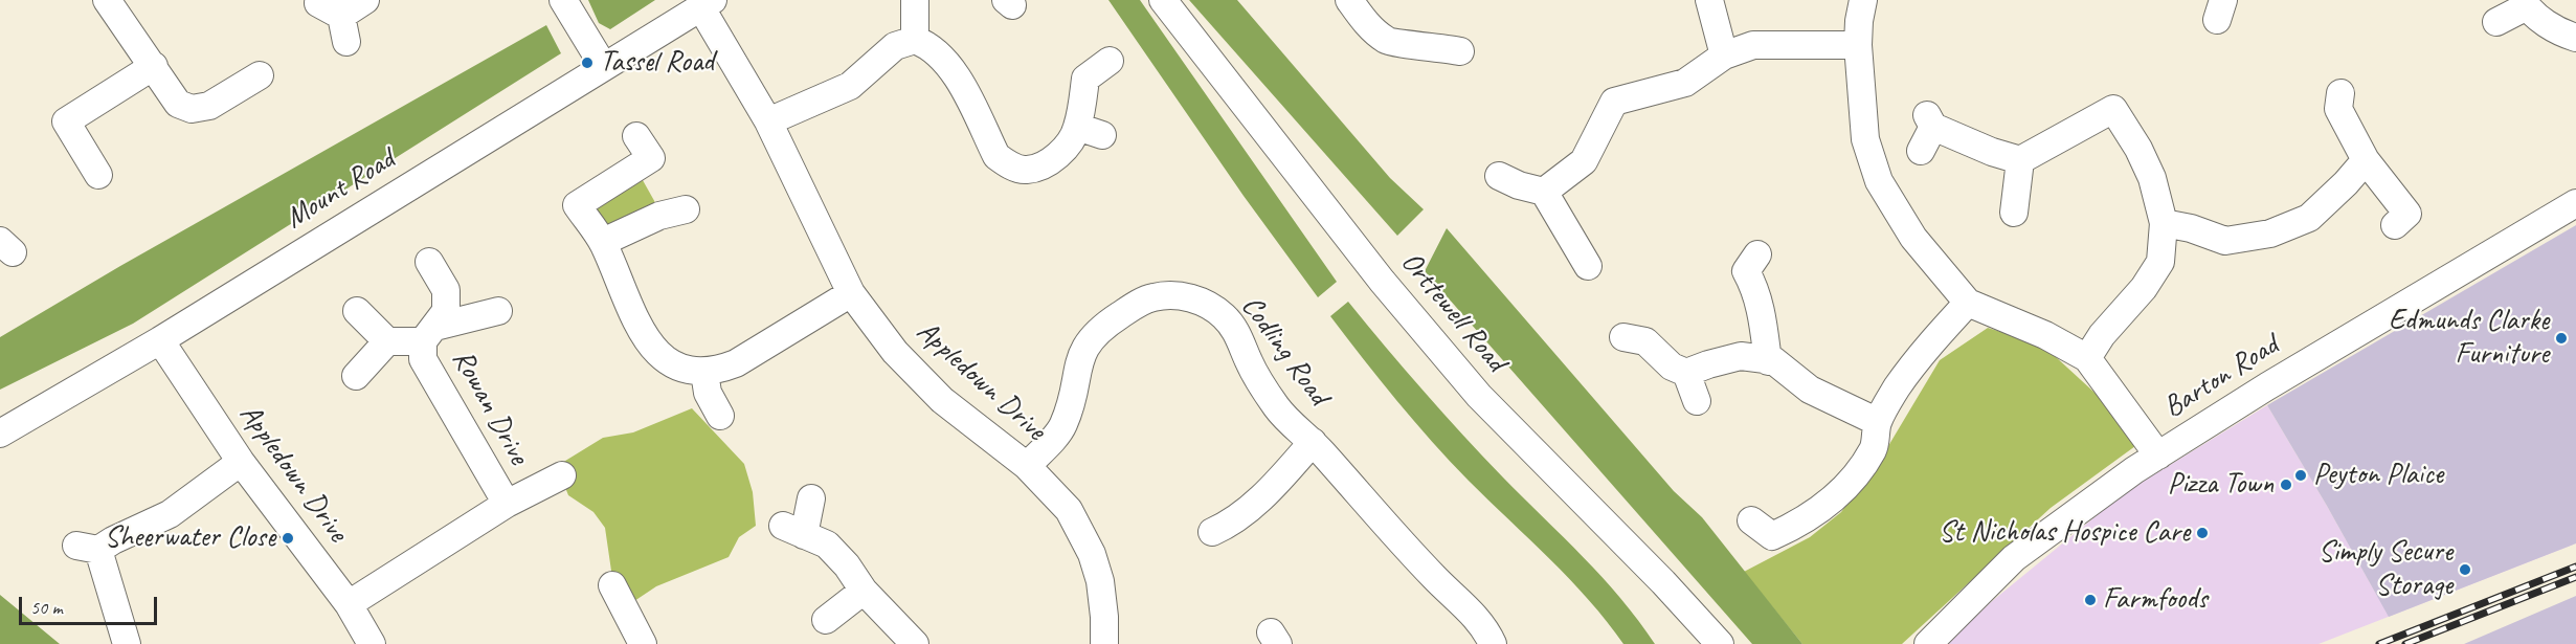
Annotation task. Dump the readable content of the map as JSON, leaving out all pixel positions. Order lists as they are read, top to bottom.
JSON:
{
  "streets": {
    "street": [
      "Mount Road",
      "Orttewell Road",
      "Codling Road",
      "Barton Road",
      "Appledown Drive",
      "Rowan Drive"
    ]
  },
  "crossings": [
    ["Mount Road", "Appledown Drive"],
    ["Codling Road", "Appledown Drive"],
    ["Appledown Drive", "Rowan Drive"]
  ],
  "places": [
    "Tassel Road",
    "Edmunds Clarke Furniture",
    "Peyton Plaice",
    "Pizza Town",
    "St Nicholas Hospice Care",
    "Sheerwater Close",
    "Simply Secure Storage",
    "Farmfoods"
  ],
  "scale_bar": "50 m"
}
